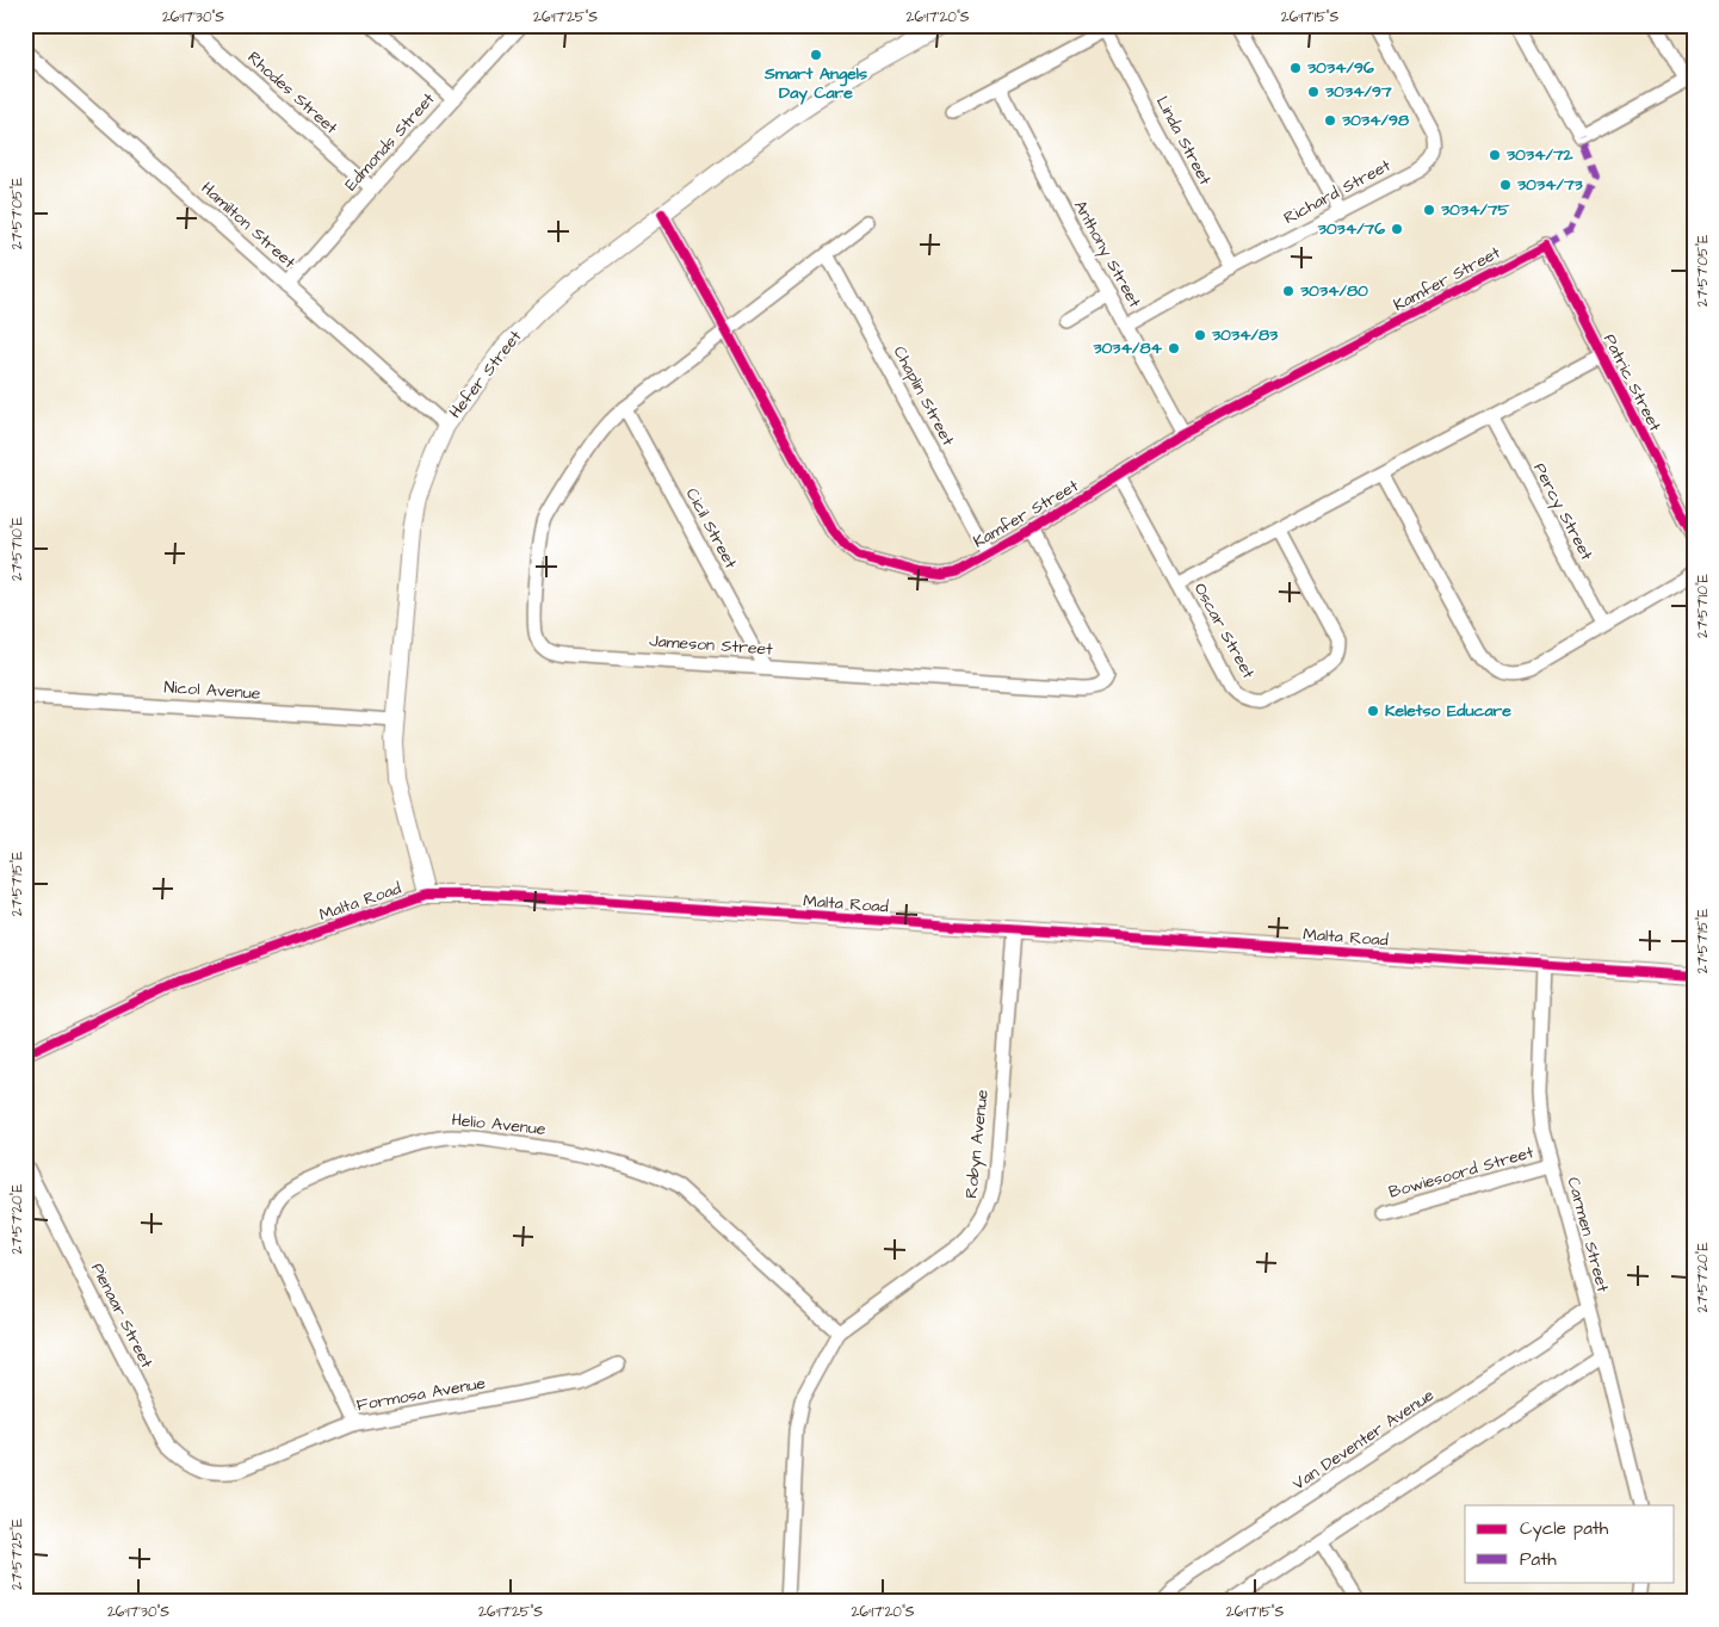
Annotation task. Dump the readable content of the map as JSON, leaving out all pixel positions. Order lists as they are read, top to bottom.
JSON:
{
  "streets": {
    "street": [
      "Rhodes Street",
      "Linda Street",
      "Edmonds Street",
      "Richard Street",
      "Hamilton Street",
      "Anthony Street",
      "Kamfer Street",
      "Hefer Street",
      "Patric Street",
      "Chaplin Street",
      "Percy Street",
      "Cicil Street",
      "Oscar Street",
      "Jameson Street",
      "Nicol Avenue",
      "Malta Road",
      "Helio Avenue",
      "Robyn Avenue",
      "Bowiesoord Street",
      "Carmen Street",
      "Pienaar Street",
      "Formosa Avenue",
      "Van Deventer Avenue"
    ]
  },
  "crossings": [
    ["Rhodes Street", "Edmonds Street"],
    ["Linda Street", "Richard Street"],
    ["Edmonds Street", "Hamilton Street"],
    ["Richard Street", "Anthony Street"],
    ["Hamilton Street", "Hefer Street"],
    ["Anthony Street", "Kamfer Street"],
    ["Kamfer Street", "Hefer Street"],
    ["Kamfer Street", "Patric Street"],
    ["Kamfer Street", "Chaplin Street"],
    ["Kamfer Street", "Oscar Street"],
    ["Kamfer Street", "Jameson Street"],
    ["Hefer Street", "Nicol Avenue"],
    ["Hefer Street", "Malta Road"],
    ["Patric Street", "Oscar Street"],
    ["Percy Street", "Oscar Street"],
    ["Cicil Street", "Jameson Street"],
    ["Malta Road", "Robyn Avenue"],
    ["Malta Road", "Carmen Street"],
    ["Helio Avenue", "Robyn Avenue"],
    ["Helio Avenue", "Formosa Avenue"],
    ["Bowiesoord Street", "Carmen Street"],
    ["Carmen Street", "Van Deventer Avenue"],
    ["Pienaar Street", "Formosa Avenue"]
  ],
  "places": [
    "Smart Angels Day Care",
    "3034/96",
    "3034/97",
    "3034/98",
    "3034/72",
    "3034/73",
    "3034/75",
    "3034/76",
    "3034/80",
    "3034/83",
    "3034/84",
    "Keletso Educare"
  ],
  "legend": ["Cycle path", "Path"],
  "coordinates": [
    "26°17'30\"S",
    "26°17'25\"S",
    "26°17'20\"S",
    "26°17'15\"S",
    "27°57'05\"E",
    "27°57'10\"E",
    "27°57'15\"E",
    "27°57'20\"E",
    "27°57'25\"E"
  ]
}
